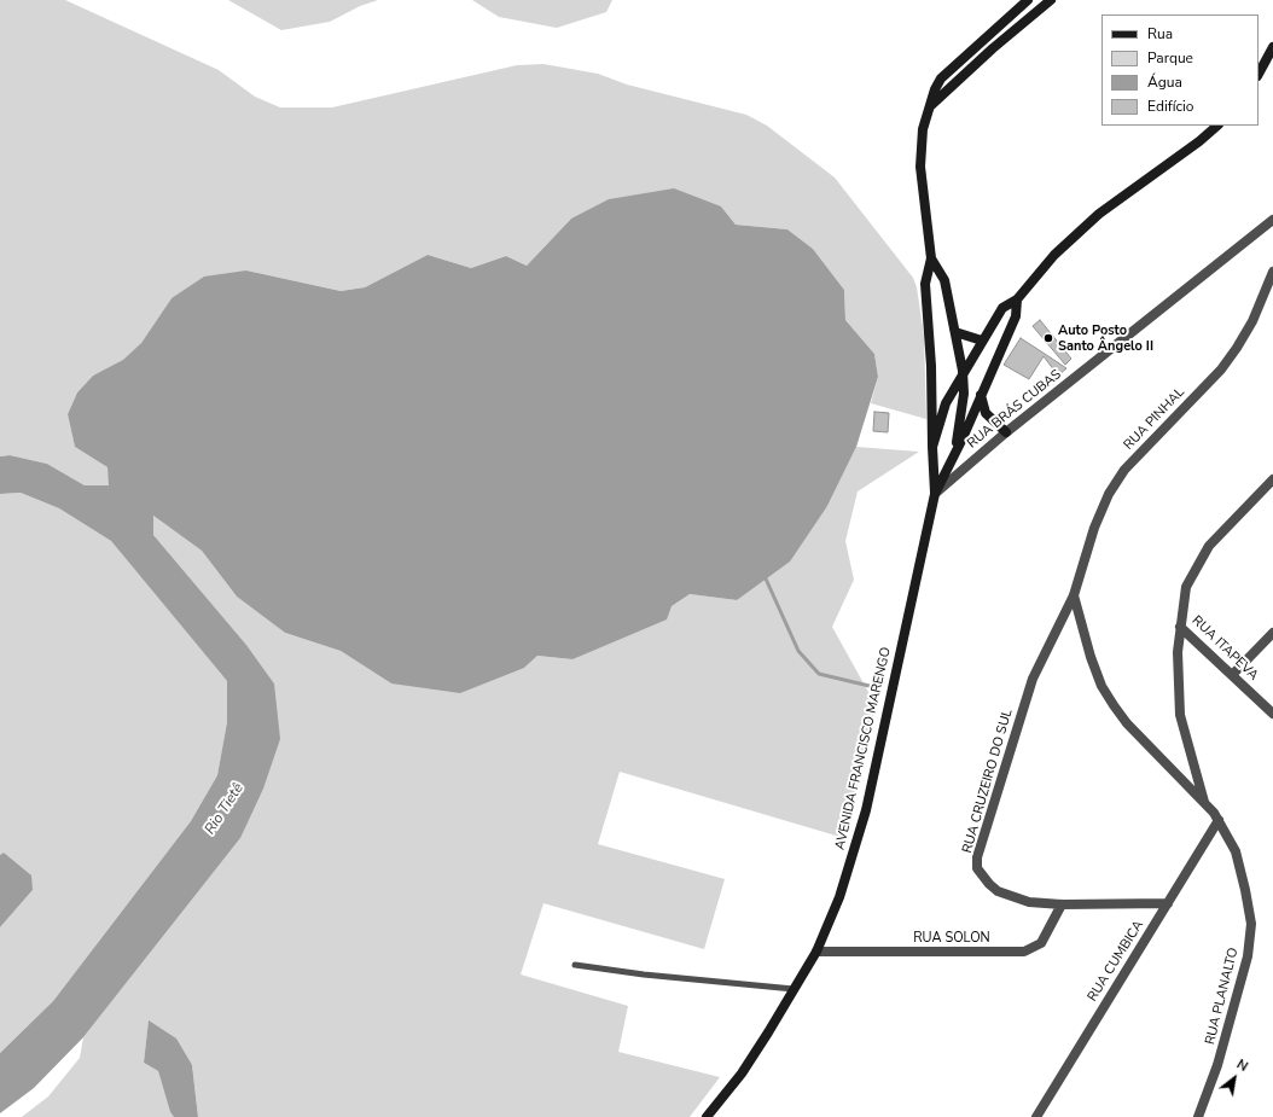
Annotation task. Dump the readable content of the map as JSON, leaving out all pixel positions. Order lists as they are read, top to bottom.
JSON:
{
  "streets": {
    "main road": ["AVENIDA FRANCISCO MARENGO"],
    "street": [
      "RUA BRÁS CUBAS",
      "RUA PINHAL",
      "RUA ITAPEVA",
      "RUA CRUZEIRO DO SUL",
      "RUA SOLON",
      "RUA CUMBICA",
      "RUA PLANALTO"
    ]
  },
  "crossings": [
    ["RUA BRÁS CUBAS", "AVENIDA FRANCISCO MARENGO"],
    ["RUA PINHAL", "RUA CRUZEIRO DO SUL"],
    ["RUA ITAPEVA", "RUA PLANALTO"],
    ["AVENIDA FRANCISCO MARENGO", "RUA SOLON"],
    ["RUA CRUZEIRO DO SUL", "RUA SOLON"],
    ["RUA CRUZEIRO DO SUL", "RUA CUMBICA"],
    ["RUA CUMBICA", "RUA PLANALTO"]
  ],
  "water": ["Rio Tietê"],
  "places": ["Auto Posto Santo Ângelo II"],
  "legend": [
    "Rua",
    "Parque",
    "Água",
    "Edifício"
  ],
  "north": "top right"
}
